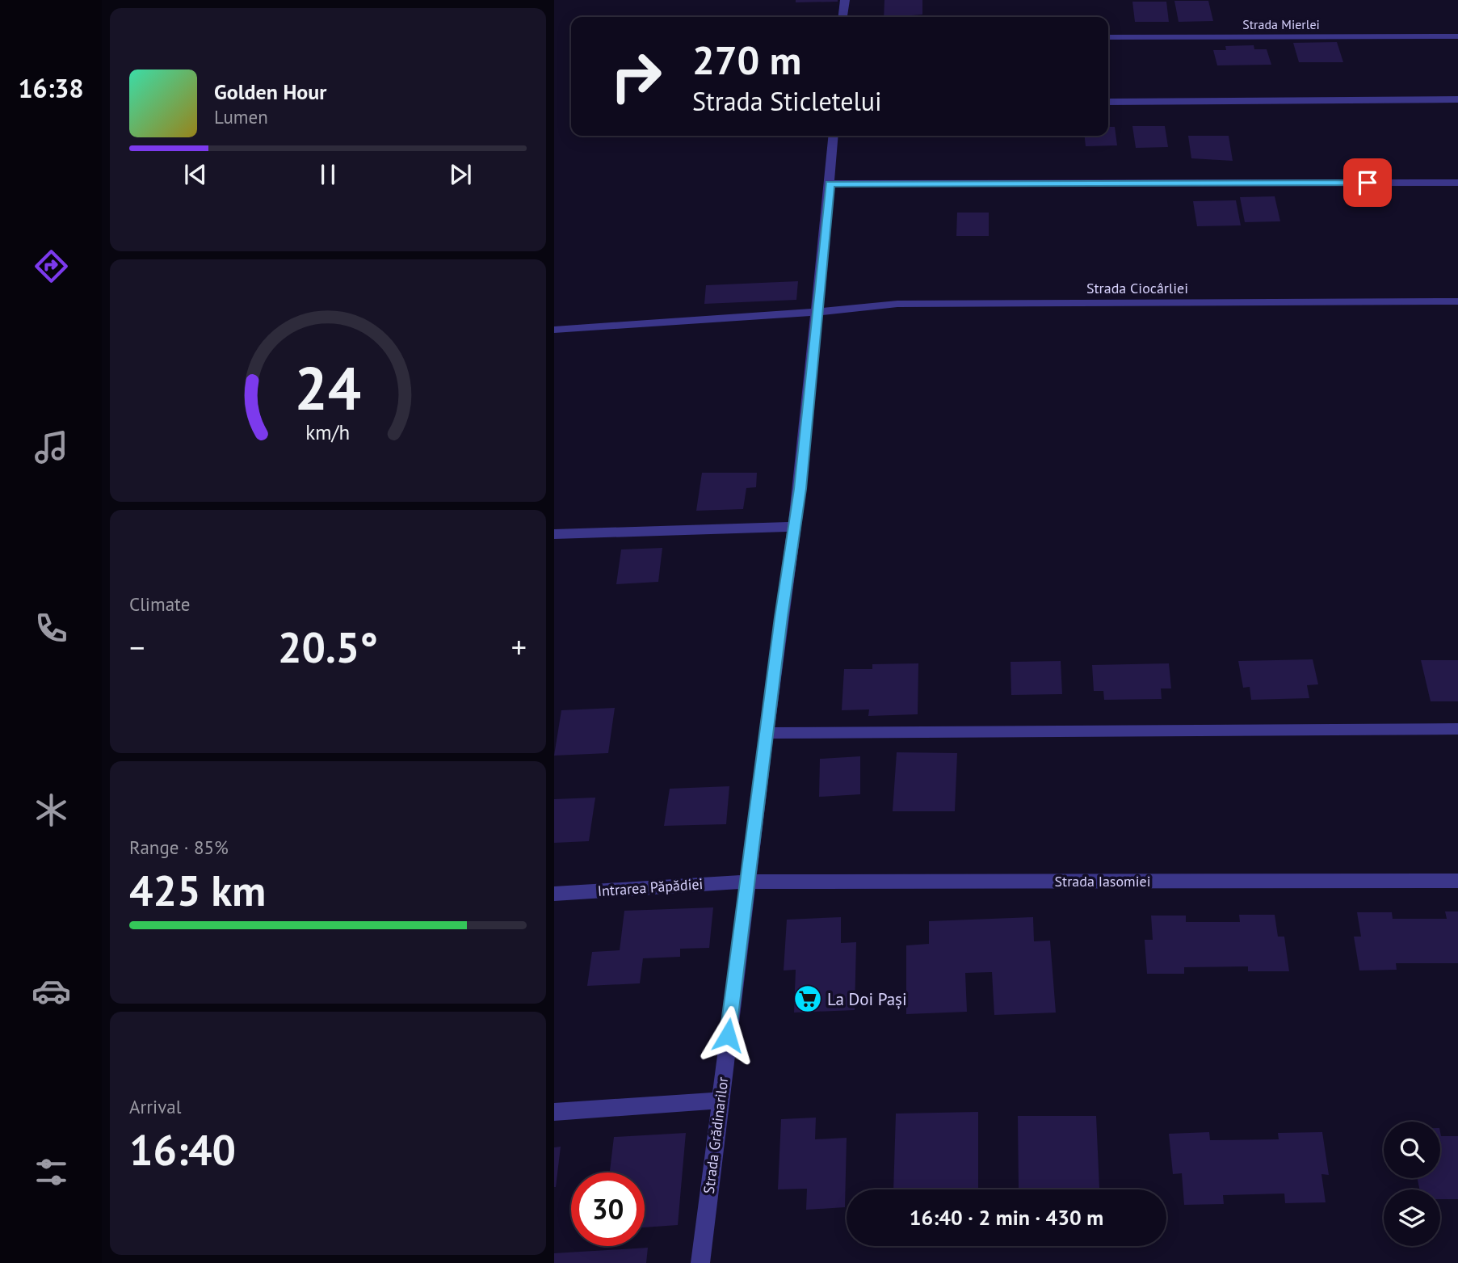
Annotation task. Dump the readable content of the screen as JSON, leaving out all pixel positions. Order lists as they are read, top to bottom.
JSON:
{
  "streets": {
    "street": [
      "Strada Mierlei",
      "Strada Ciocârliei",
      "Strada Iasomiei",
      "Intrarea Păpădiei",
      "Strada Grădinarilor"
    ]
  },
  "crossings": [
    ["Strada Ciocârliei", "Strada Grădinarilor"],
    ["Strada Iasomiei", "Intrarea Păpădiei"],
    ["Strada Iasomiei", "Strada Grădinarilor"],
    ["Intrarea Păpădiei", "Strada Grădinarilor"]
  ],
  "places": {
    "supermarket": ["La Doi Pași"]
  },
  "page": {
    "tabs": "16:38",
    "turn": ["270 m", "Strada Sticletelui"],
    "song": ["Golden Hour", "Lumen"],
    "tile": [
      "Climate",
      ["Range · 85%", "425 km"],
      ["Arrival", "16:40"]
    ],
    "heat": ["−", "20.5°", "+"],
    "limit": "30",
    "trip": "16:40 · 2 min · 430 m",
    "gauge": ["24", "km/h"]
  }
}
